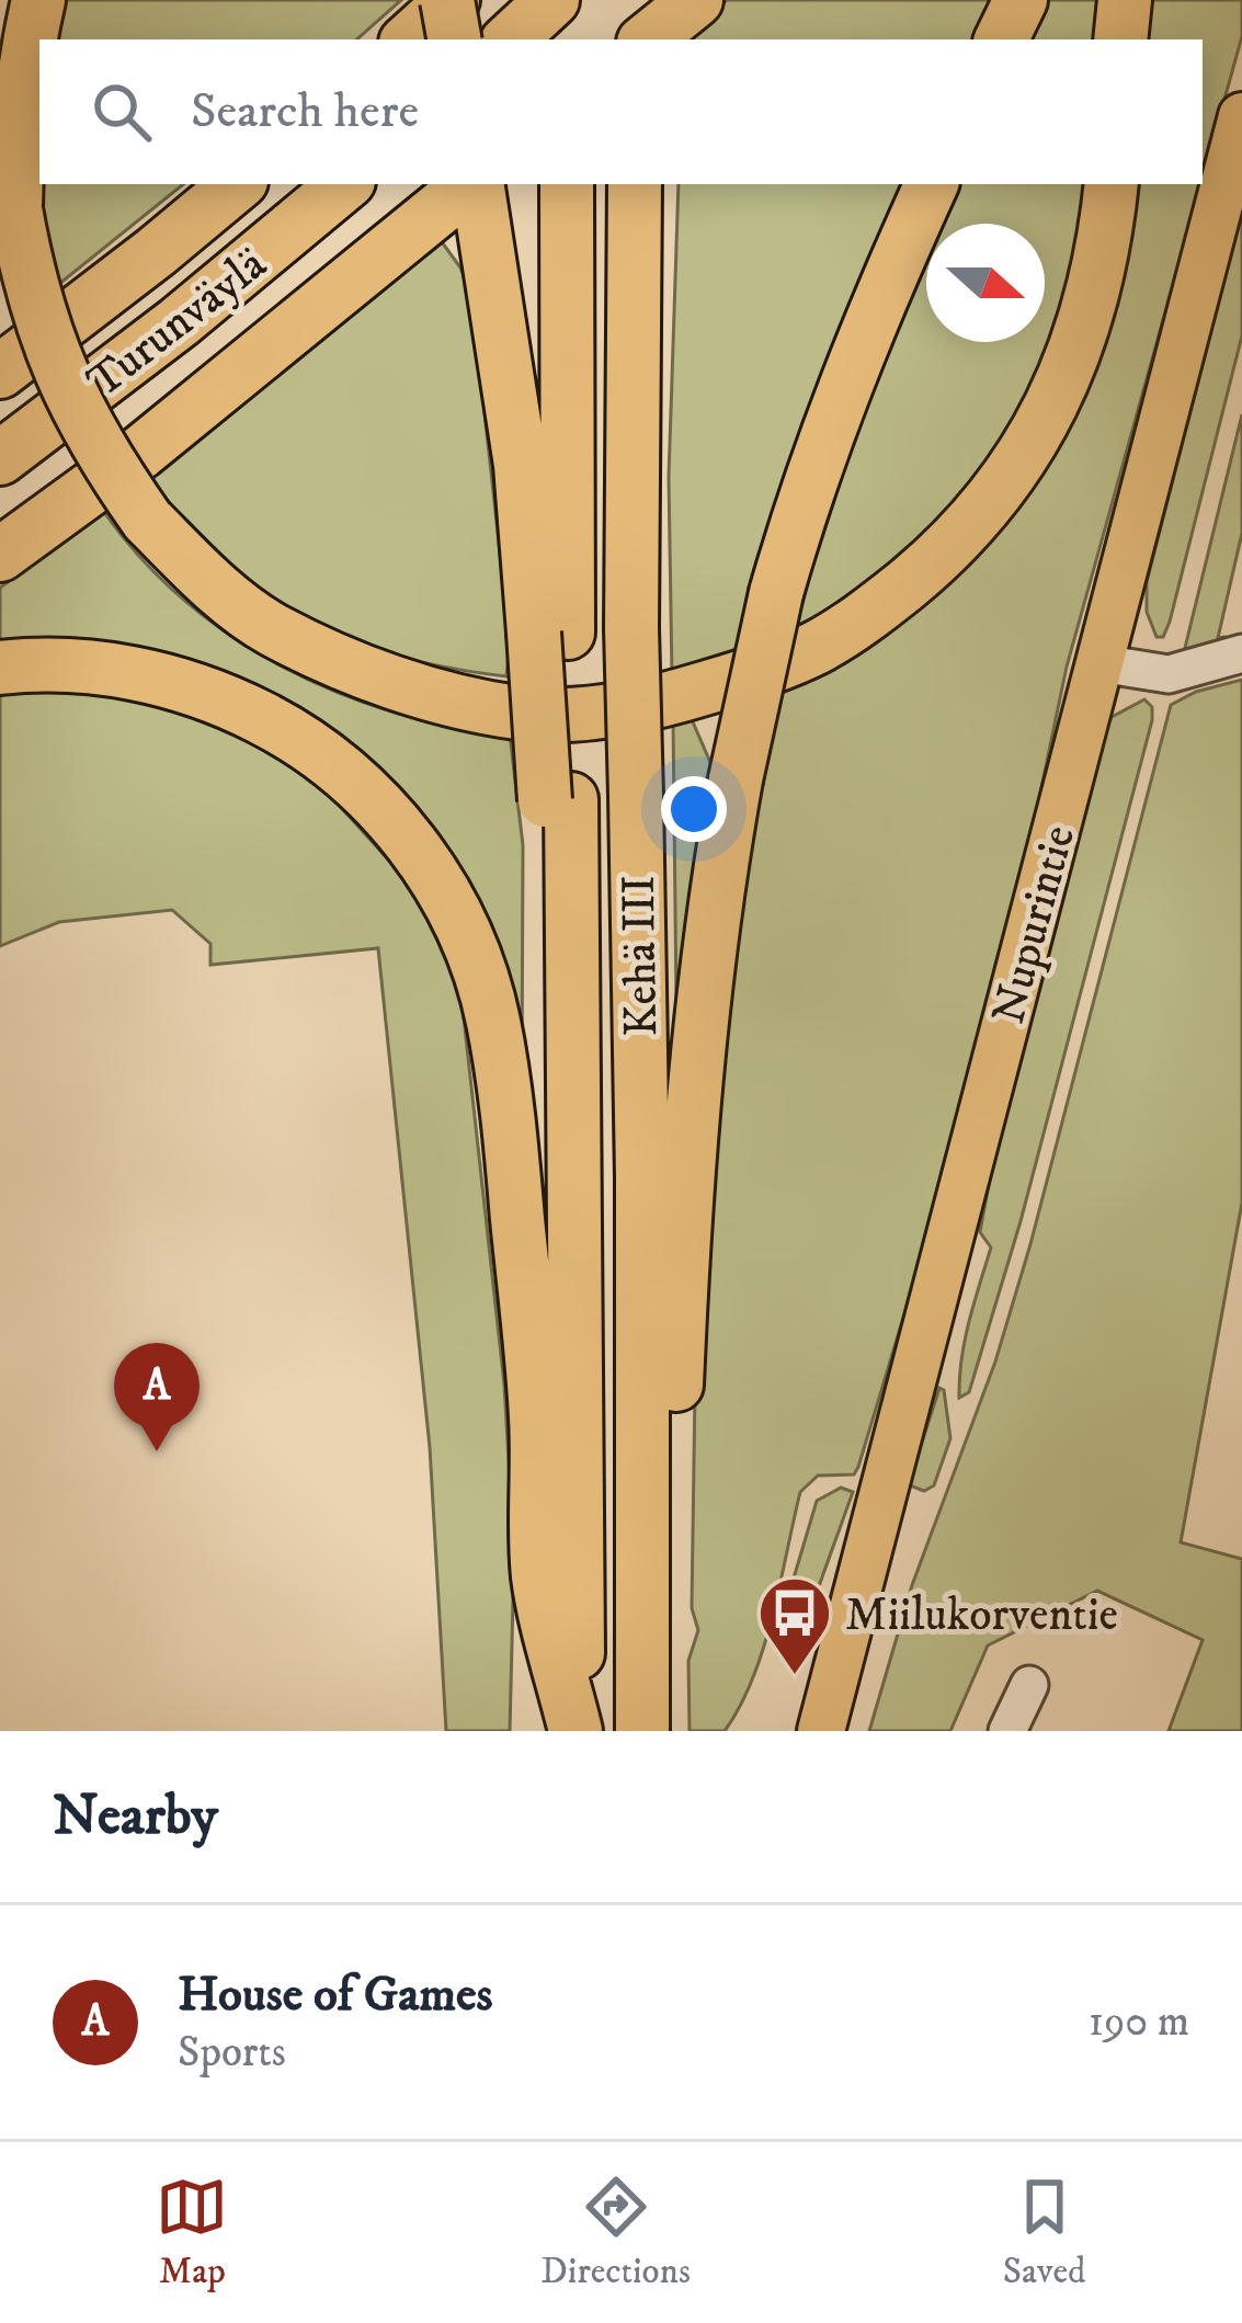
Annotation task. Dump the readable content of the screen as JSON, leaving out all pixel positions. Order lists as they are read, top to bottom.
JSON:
{
  "streets": {
    "highway": ["Turunväylä", "Kehä III"],
    "main road": ["Nupurintie"]
  },
  "places": {
    "bus stop": ["Miilukorventie"]
  },
  "north": "right",
  "page": {
    "search": "Search here",
    "pins": "A",
    "heading": "Nearby",
    "list": [
      {
        "mark": "A",
        "name": "House of Games",
        "note": "Sports",
        "value": "190 m"
      }
    ],
    "nav": ["Map", "Directions", "Saved"]
  }
}
